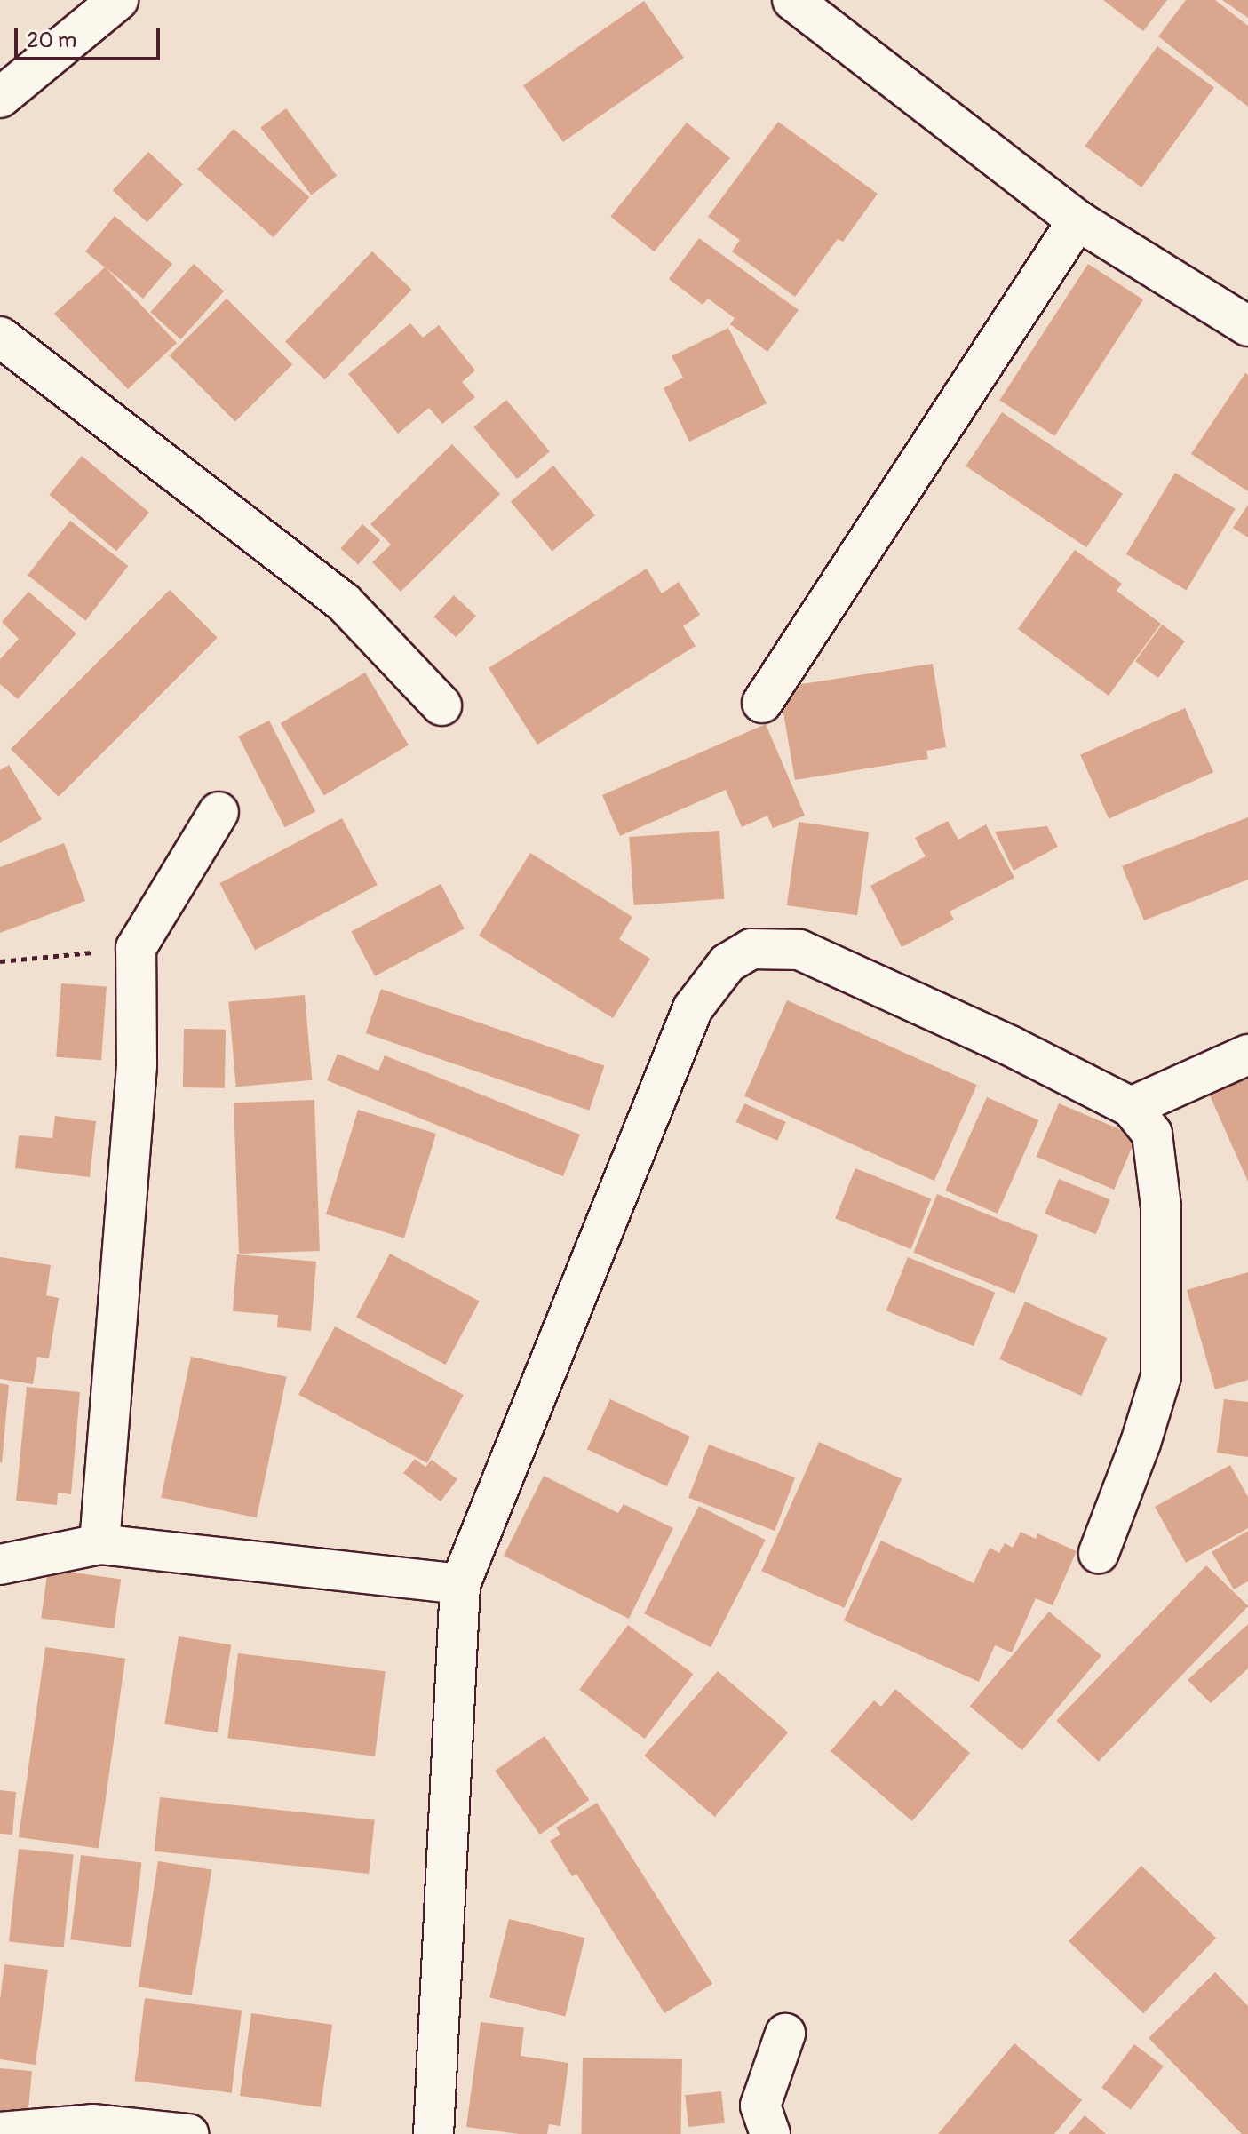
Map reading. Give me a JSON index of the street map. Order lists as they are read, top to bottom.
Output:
{
  "scale_bar": "20 m"
}
